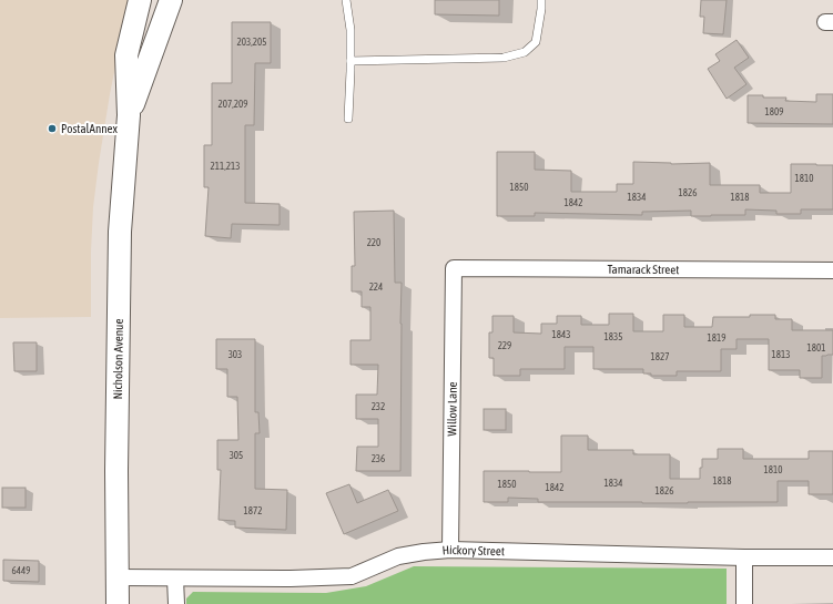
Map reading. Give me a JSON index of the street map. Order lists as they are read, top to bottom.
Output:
{
  "streets": {
    "main road": ["Nicholson Avenue"],
    "street": ["Tamarack Street", "Willow Lane", "Hickory Street"]
  },
  "crossings": [
    ["Tamarack Street", "Willow Lane"],
    ["Nicholson Avenue", "Hickory Street"],
    ["Willow Lane", "Hickory Street"]
  ],
  "places": ["PostalAnnex"],
  "house_numbers": [
    "203,205",
    "207,209",
    "1809",
    "211,213",
    "1810",
    "1850",
    "1826",
    "1834",
    "1818",
    "1842",
    "220",
    "224",
    "1843",
    "1835",
    "1819",
    "229",
    "1801",
    "303",
    "1813",
    "1827",
    "232",
    "305",
    "236",
    "1810",
    "1818",
    "1834",
    "1850",
    "1842",
    "1826",
    "1872",
    "6449"
  ]
}
